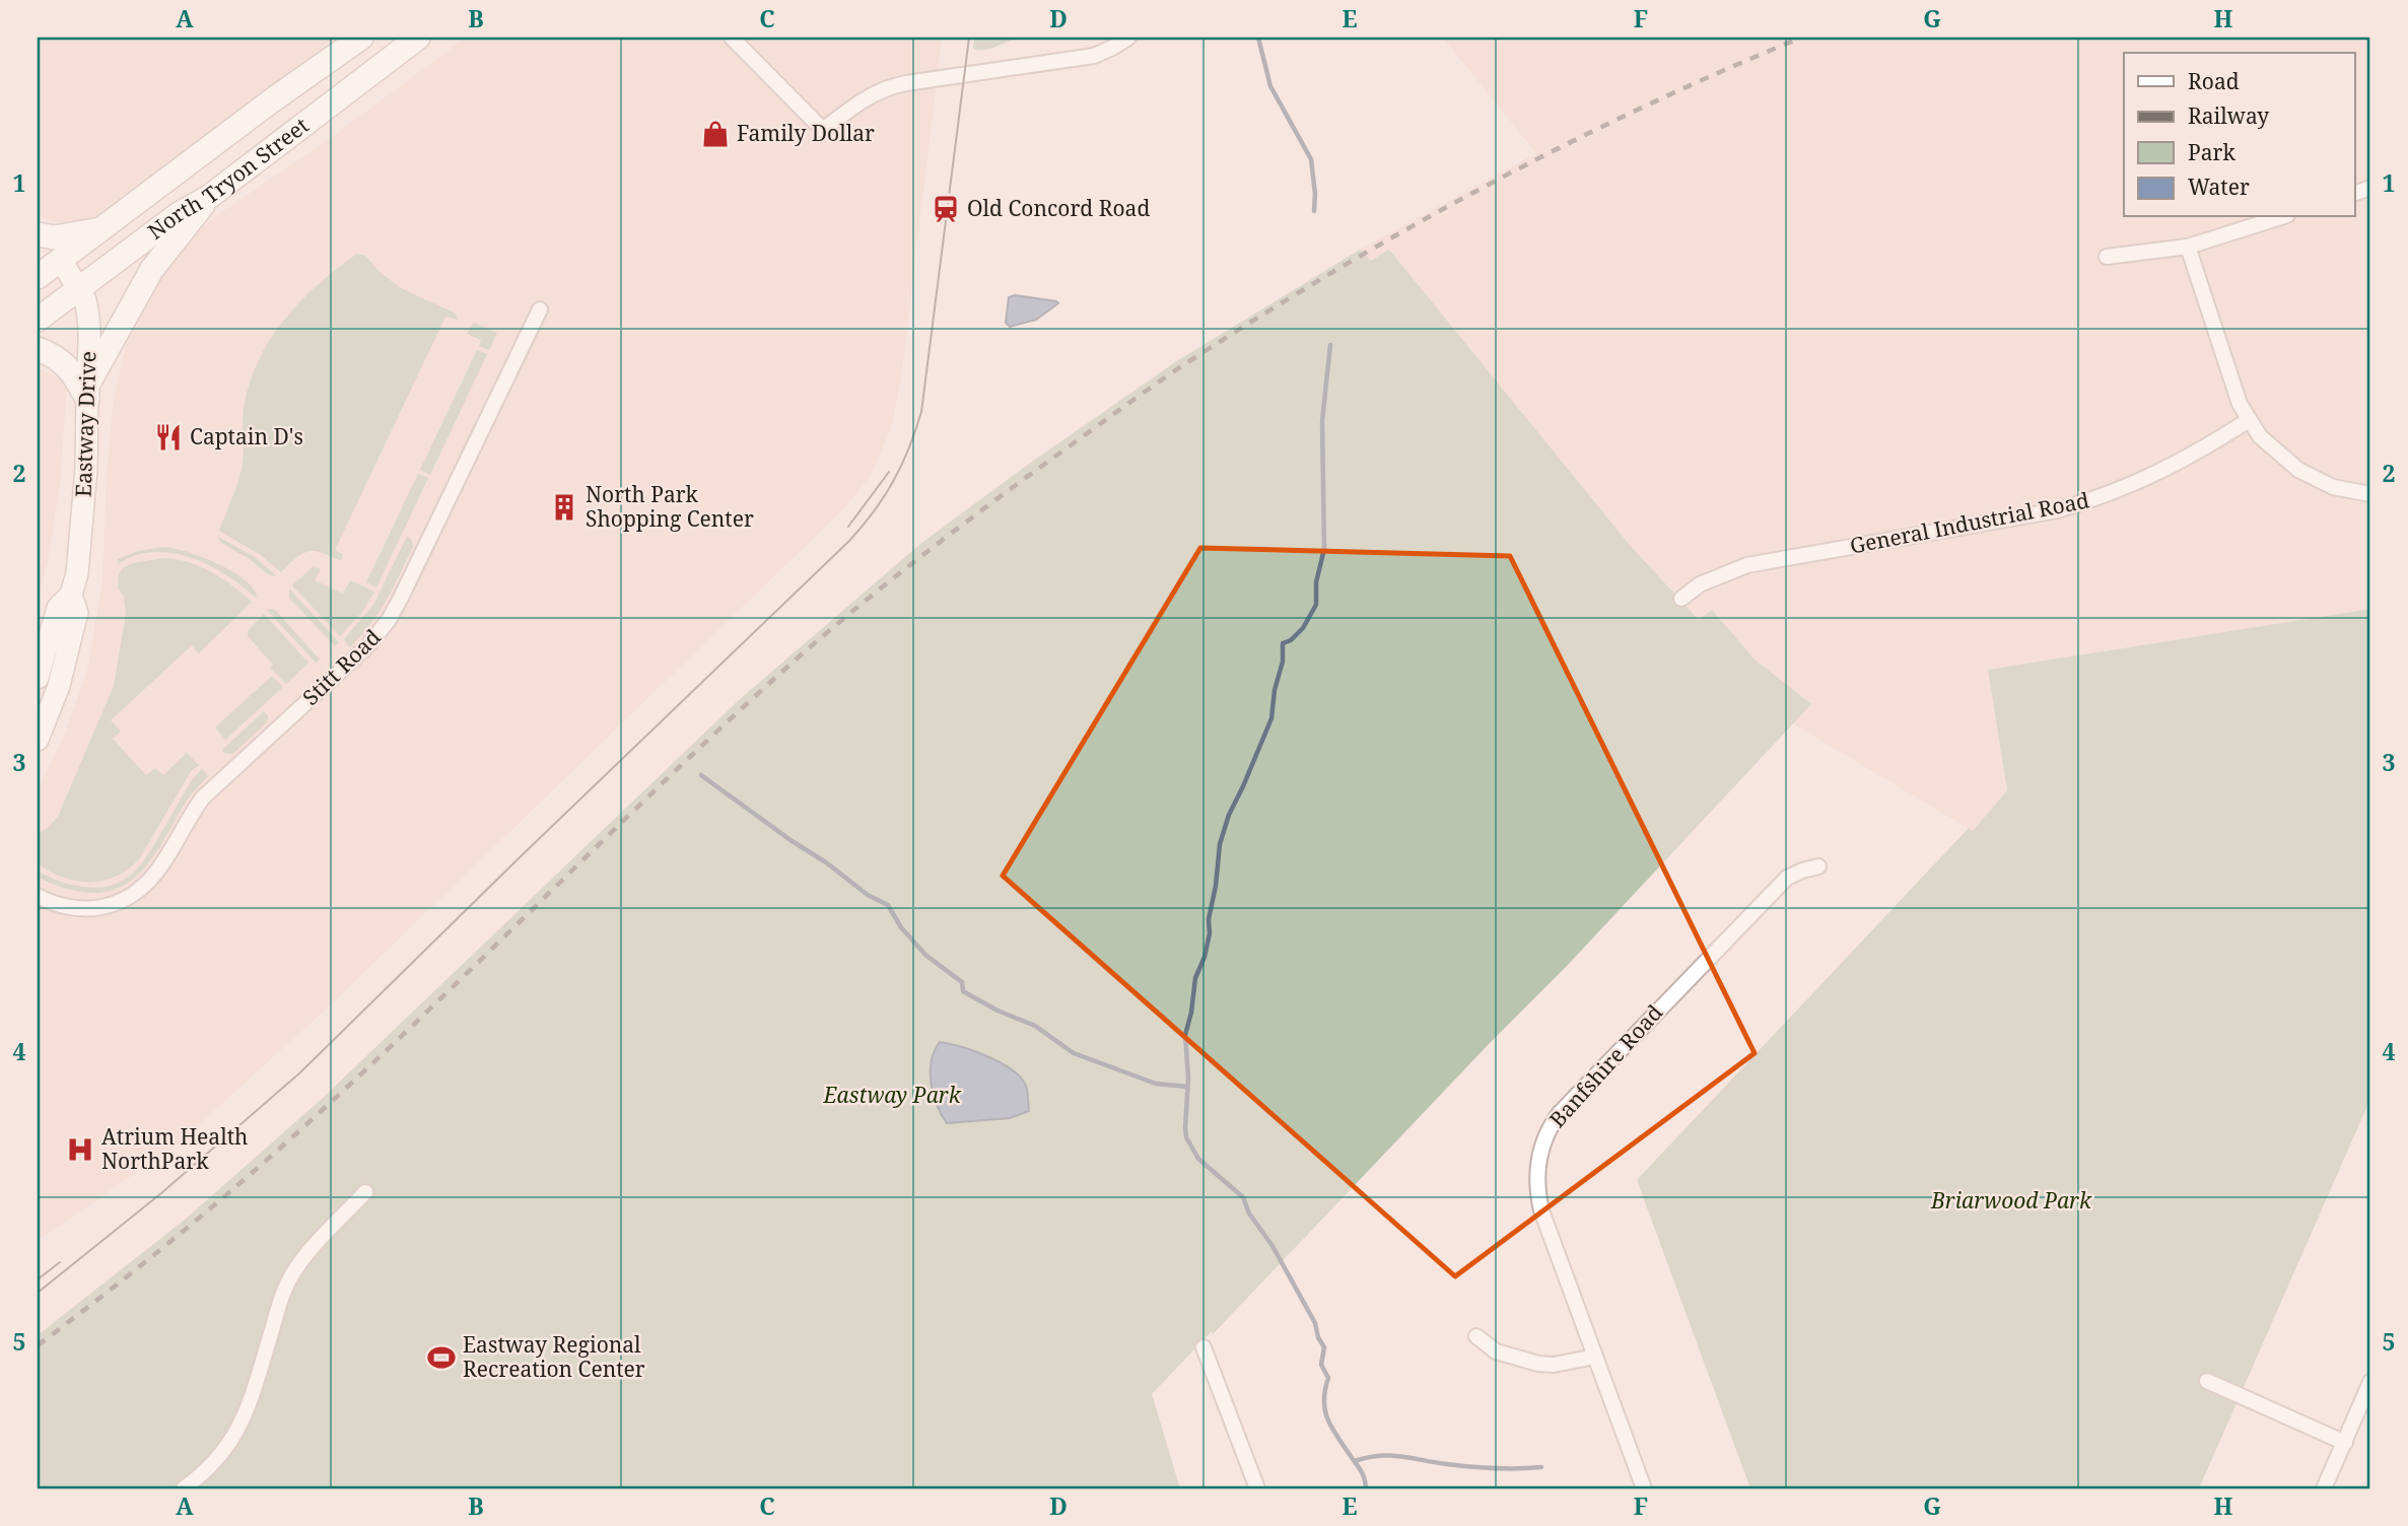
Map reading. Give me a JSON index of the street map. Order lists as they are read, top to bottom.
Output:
{
  "streets": {
    "main road": ["North Tryon Street", "Eastway Drive"],
    "street": ["General Industrial Road", "Stitt Road", "Banfshire Road"]
  },
  "crossings": [
    ["North Tryon Street", "Eastway Drive"]
  ],
  "parks": ["Eastway Park", "Briarwood Park"],
  "places": {
    "shop": ["Family Dollar"],
    "station": ["Old Concord Road"],
    "restaurant": ["Captain D's"],
    "building": ["North Park Shopping Center"],
    "hospital": ["Atrium Health NorthPark"],
    "sports": ["Eastway Regional Recreation Center"]
  },
  "legend": [
    "Road",
    "Railway",
    "Park",
    "Water"
  ],
  "grid": {
    "columns": [
      "A",
      "B",
      "C",
      "D",
      "E",
      "F",
      "G",
      "H"
    ],
    "rows": [
      "1",
      "2",
      "3",
      "4",
      "5"
    ]
  }
}
